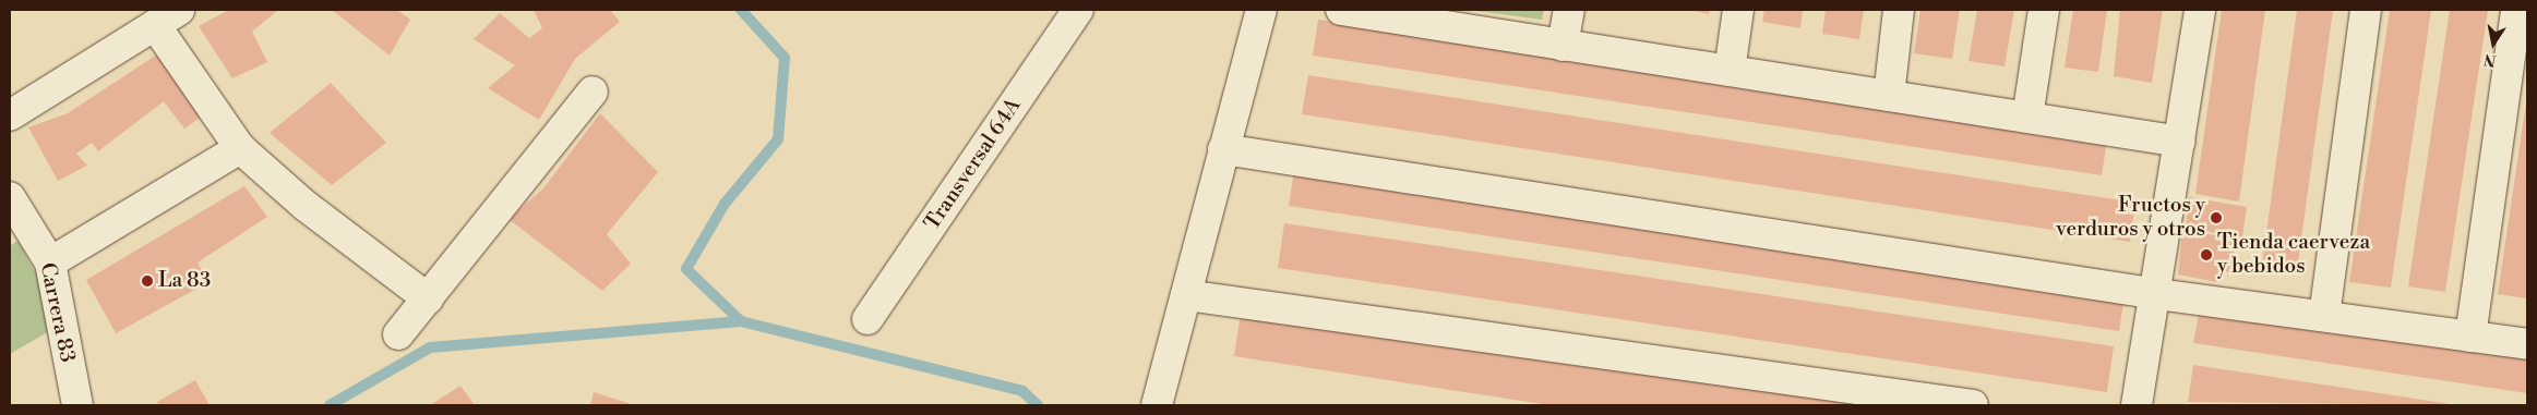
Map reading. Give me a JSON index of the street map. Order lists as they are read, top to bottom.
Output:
{
  "streets": {
    "street": ["Transversal 64A", "Carrera 83"]
  },
  "places": ["Fructos y verduros y otros", "Tienda caerveza y bebidos", "La 83"],
  "north": "bottom"
}
